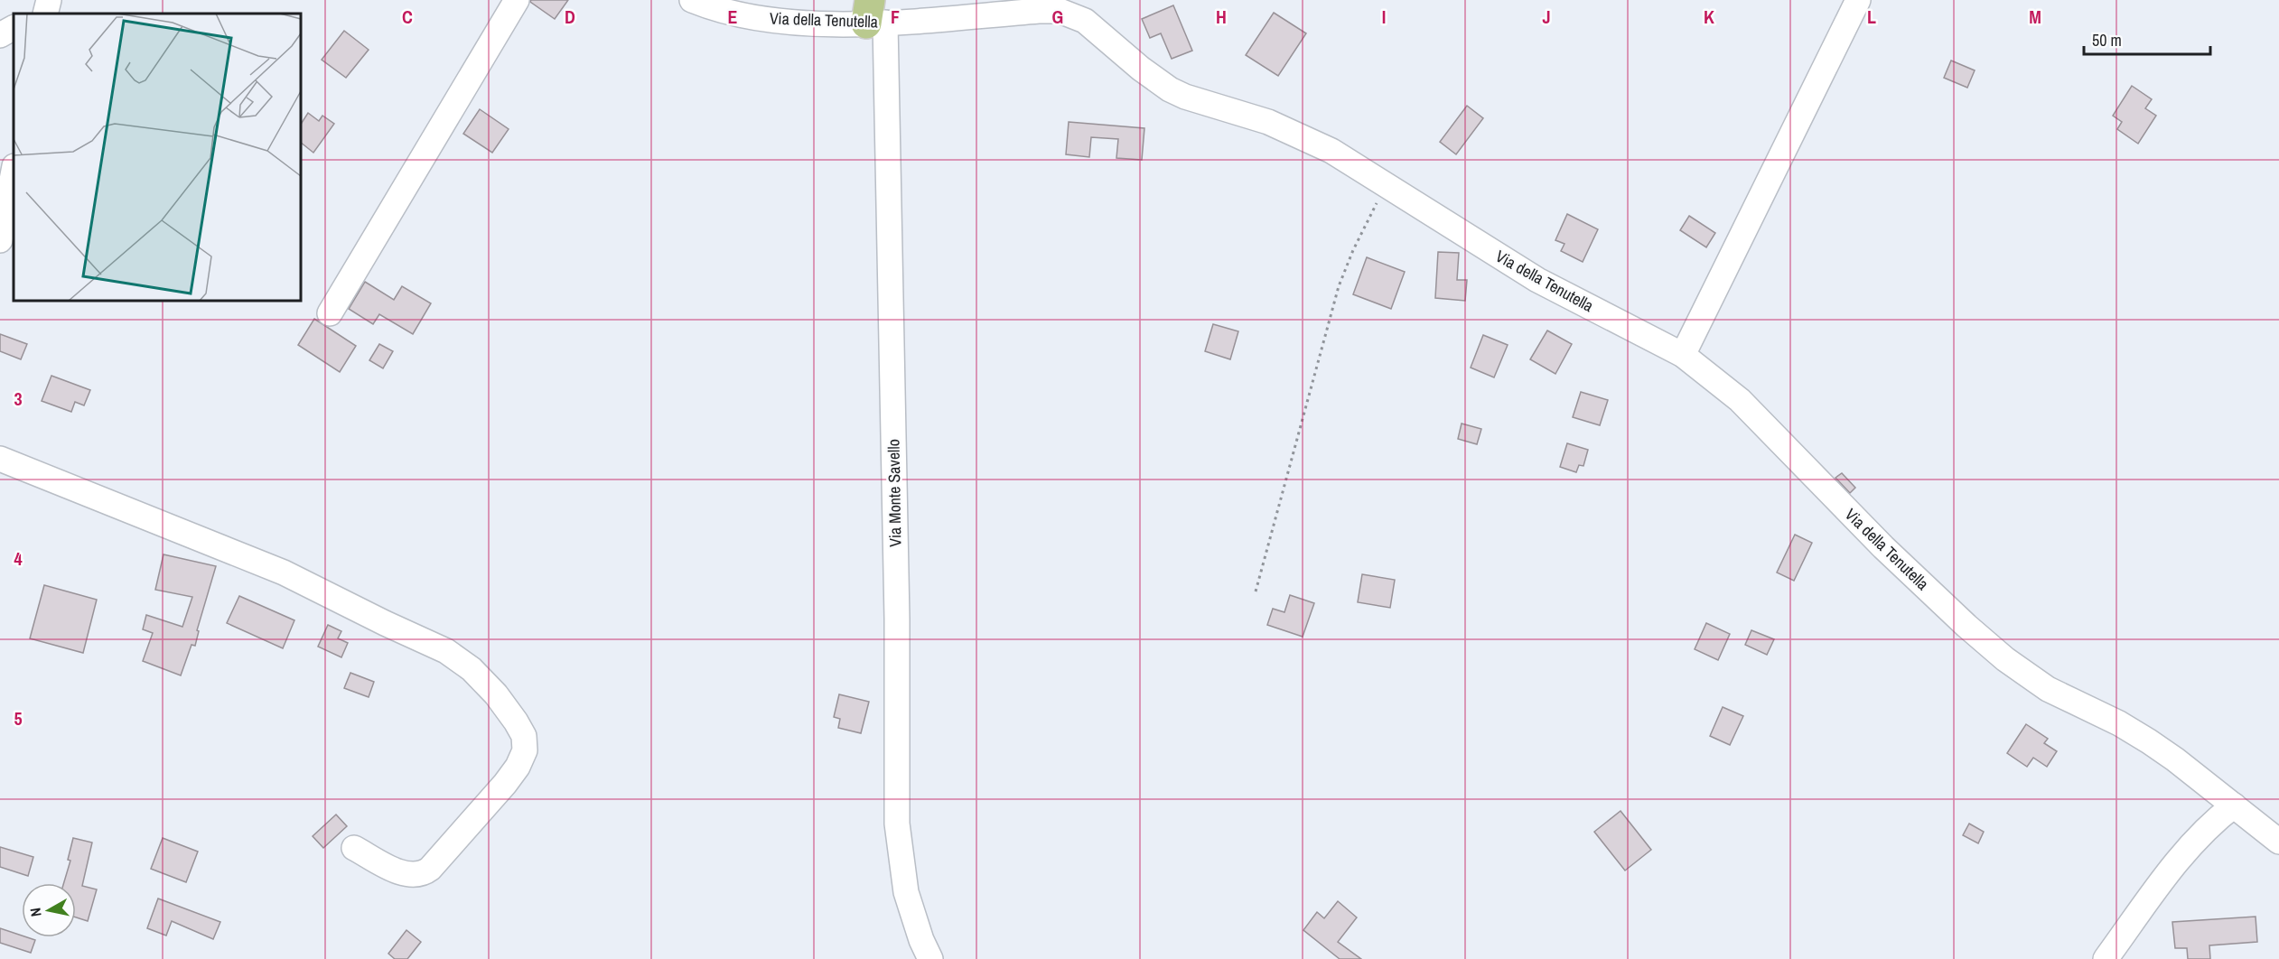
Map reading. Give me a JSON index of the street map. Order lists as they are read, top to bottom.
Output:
{
  "streets": {
    "street": ["Via della Tenutella", "Via Monte Savello"]
  },
  "crossings": [
    ["Via della Tenutella", "Via Monte Savello"]
  ],
  "scale_bar": "50 m",
  "north": "left",
  "grid": {
    "columns": [
      "C",
      "D",
      "E",
      "F",
      "G",
      "H",
      "I",
      "J",
      "K",
      "L",
      "M"
    ],
    "rows": ["3", "4", "5"]
  }
}
